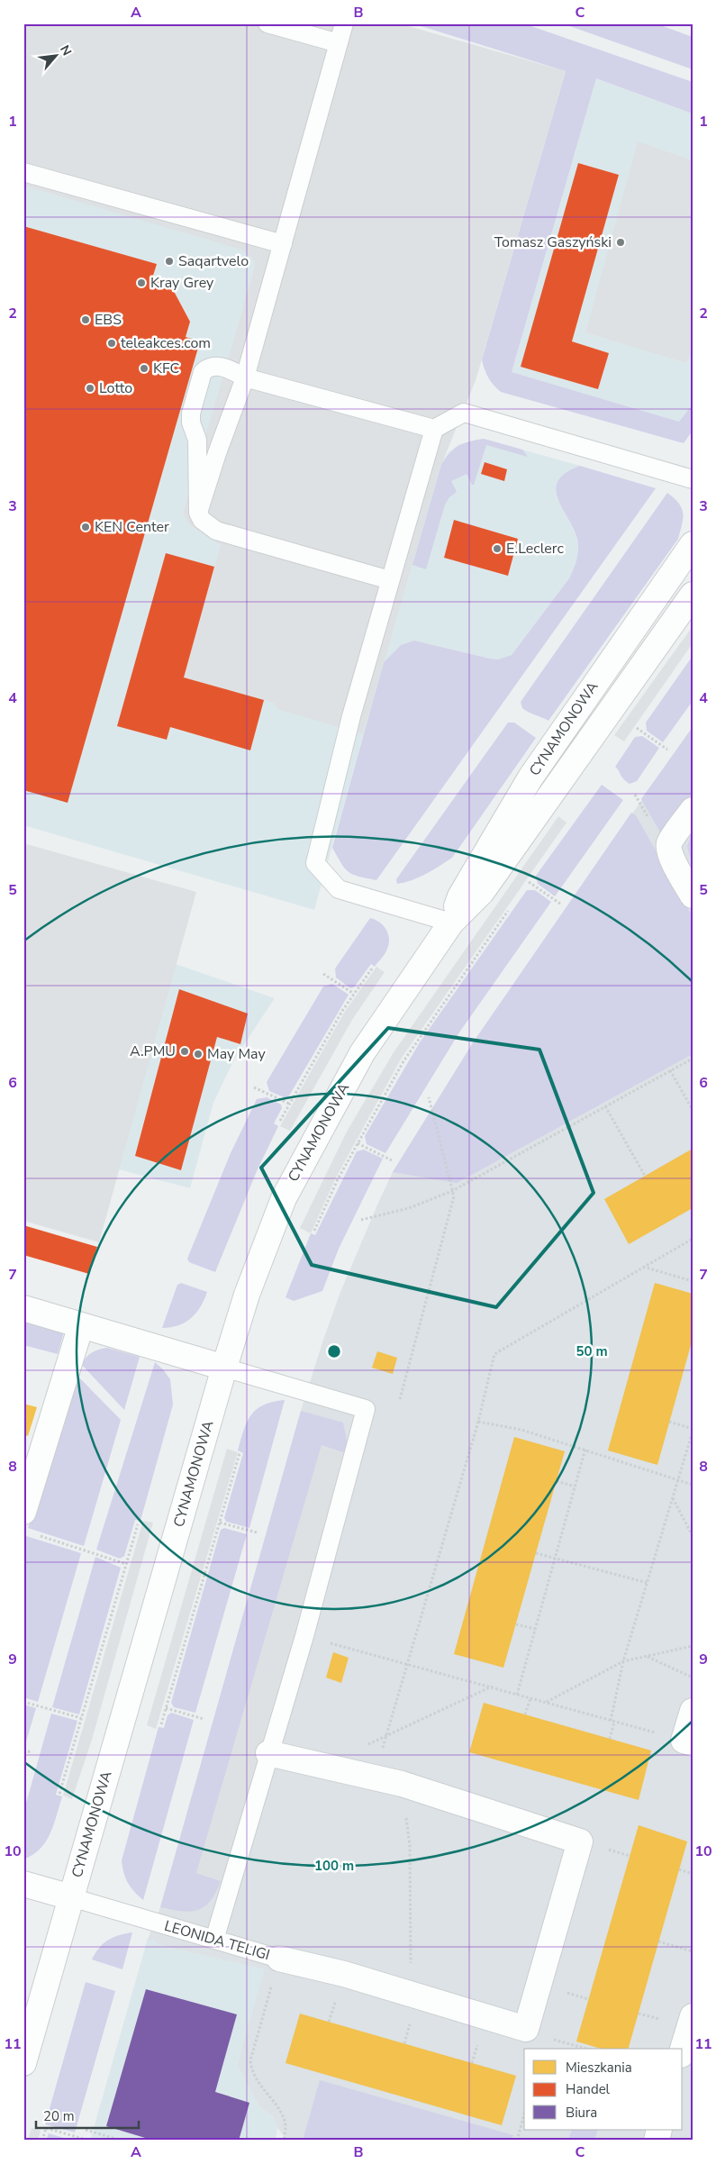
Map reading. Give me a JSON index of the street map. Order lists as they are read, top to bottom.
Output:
{
  "streets": {
    "street": ["CYNAMONOWA"],
    "lane": ["LEONIDA TELIGI"]
  },
  "crossings": [
    ["CYNAMONOWA", "LEONIDA TELIGI"]
  ],
  "places": [
    "Tomasz Gaszyński",
    "Saqartvelo",
    "Kray Grey",
    "EBS",
    "teleakces.com",
    "KFC",
    "Lotto",
    "KEN Center",
    "E.Leclerc",
    "A.PMU",
    "May May"
  ],
  "legend": ["Mieszkania", "Handel", "Biura"],
  "scale_bar": "20 m",
  "north": "top right",
  "grid": {
    "columns": ["A", "B", "C"],
    "rows": [
      "1",
      "2",
      "3",
      "4",
      "5",
      "6",
      "7",
      "8",
      "9",
      "10",
      "11"
    ]
  },
  "rings": ["50 m", "100 m"]
}
